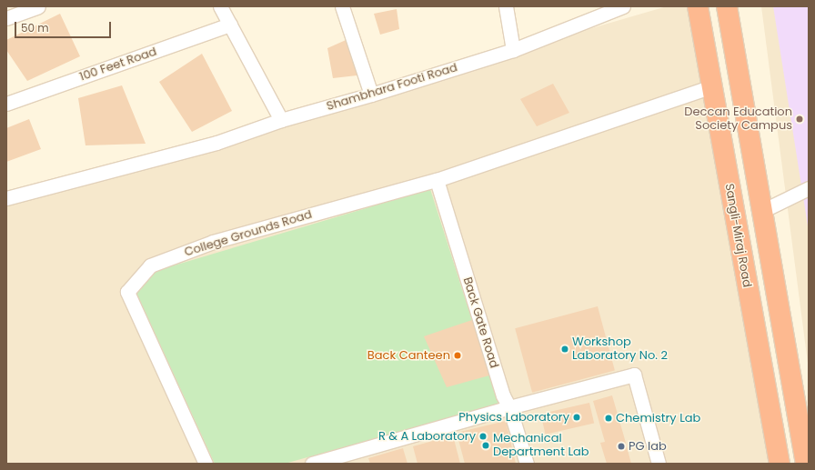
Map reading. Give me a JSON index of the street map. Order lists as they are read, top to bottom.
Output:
{
  "streets": {
    "highway": ["Sangli-Miraj Road"],
    "street": [
      "100 Feet Road",
      "Shambhara Footi Road",
      "College Grounds Road",
      "Back Gate Road"
    ]
  },
  "crossings": [
    ["College Grounds Road", "Back Gate Road"]
  ],
  "places": [
    "Deccan Education Society Campus",
    "Workshop Laboratory No. 2",
    "Back Canteen",
    "Physics Laboratory",
    "Chemistry Lab",
    "R & A Laboratory",
    "Mechanical Department Lab",
    "PG lab"
  ],
  "scale_bar": "50 m"
}
